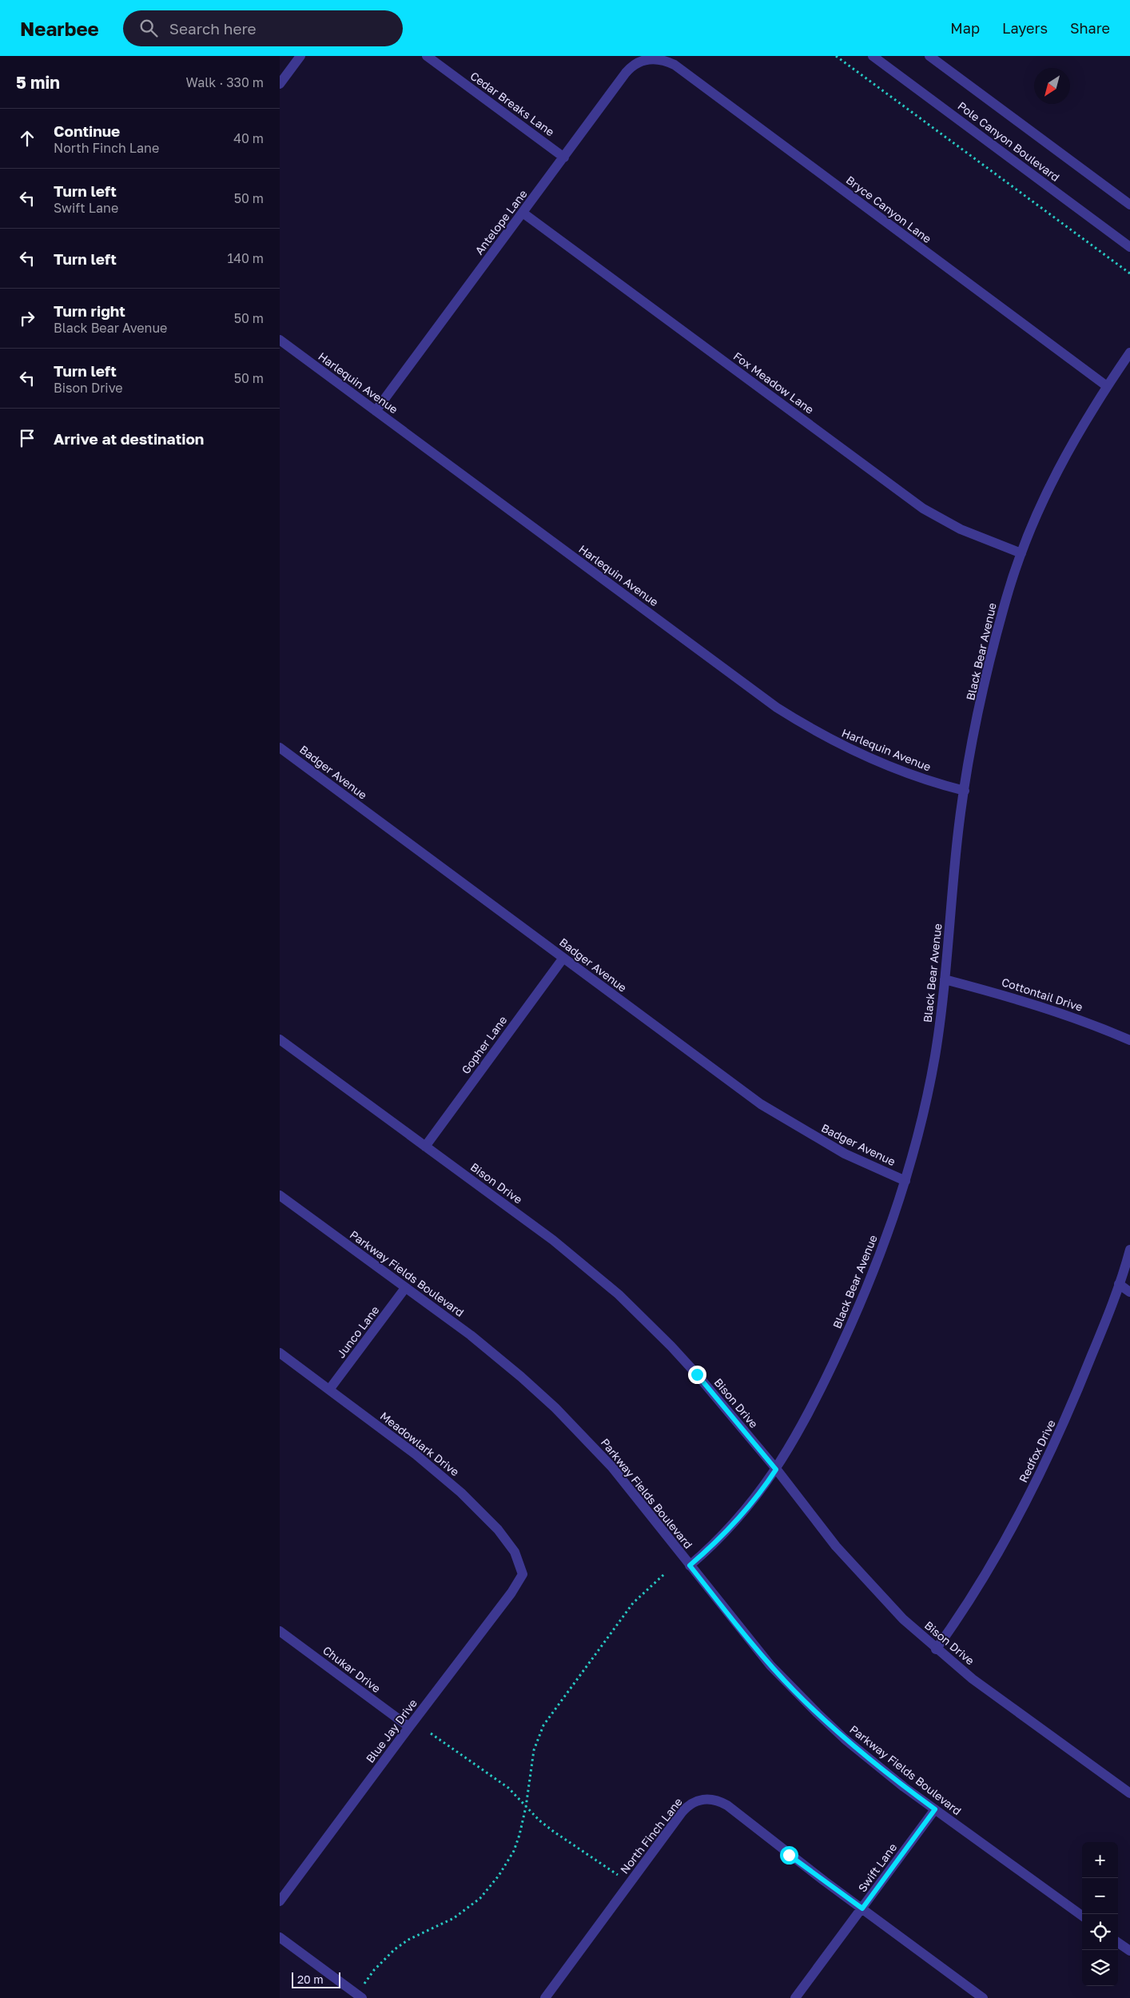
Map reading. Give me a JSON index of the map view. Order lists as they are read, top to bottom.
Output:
{
  "streets": {
    "street": [
      "Cedar Breaks Lane",
      "Pole Canyon Boulevard",
      "Bryce Canyon Lane",
      "Antelope Lane",
      "Harlequin Avenue",
      "Fox Meadow Lane",
      "Black Bear Avenue",
      "Badger Avenue",
      "Cottontail Drive",
      "Gopher Lane",
      "Bison Drive",
      "Parkway Fields Boulevard",
      "Junco Lane",
      "Meadowlark Drive",
      "Redfox Drive",
      "Chukar Drive",
      "Blue Jay Drive",
      "North Finch Lane",
      "Swift Lane"
    ]
  },
  "crossings": [
    ["Cedar Breaks Lane", "Antelope Lane"],
    ["Bryce Canyon Lane", "Antelope Lane"],
    ["Bryce Canyon Lane", "Black Bear Avenue"],
    ["Antelope Lane", "Harlequin Avenue"],
    ["Antelope Lane", "Fox Meadow Lane"],
    ["Harlequin Avenue", "Black Bear Avenue"],
    ["Fox Meadow Lane", "Black Bear Avenue"],
    ["Black Bear Avenue", "Badger Avenue"],
    ["Black Bear Avenue", "Cottontail Drive"],
    ["Black Bear Avenue", "Bison Drive"],
    ["Black Bear Avenue", "Parkway Fields Boulevard"],
    ["Badger Avenue", "Gopher Lane"],
    ["Gopher Lane", "Bison Drive"],
    ["Bison Drive", "Redfox Drive"],
    ["Parkway Fields Boulevard", "Junco Lane"],
    ["Parkway Fields Boulevard", "Swift Lane"],
    ["Junco Lane", "Meadowlark Drive"],
    ["Meadowlark Drive", "Blue Jay Drive"],
    ["Chukar Drive", "Blue Jay Drive"],
    ["North Finch Lane", "Swift Lane"]
  ],
  "scale_bar": "20 m",
  "north": "bottom left",
  "page": {
    "header": "Nearbee",
    "search": "Search here",
    "nav": ["Map", "Layers", "Share"],
    "heading": ["5 min", "Walk · 330 m"],
    "list": [
      ["Continue", "North Finch Lane", "40 m"],
      ["Turn left", "Swift Lane", "50 m"],
      ["Turn left", "140 m"],
      ["Turn right", "Black Bear Avenue", "50 m"],
      ["Turn left", "Bison Drive", "50 m"],
      "Arrive at destination"
    ],
    "map_buttons": ["+", "−"],
    "scale": "20 m"
  }
}
